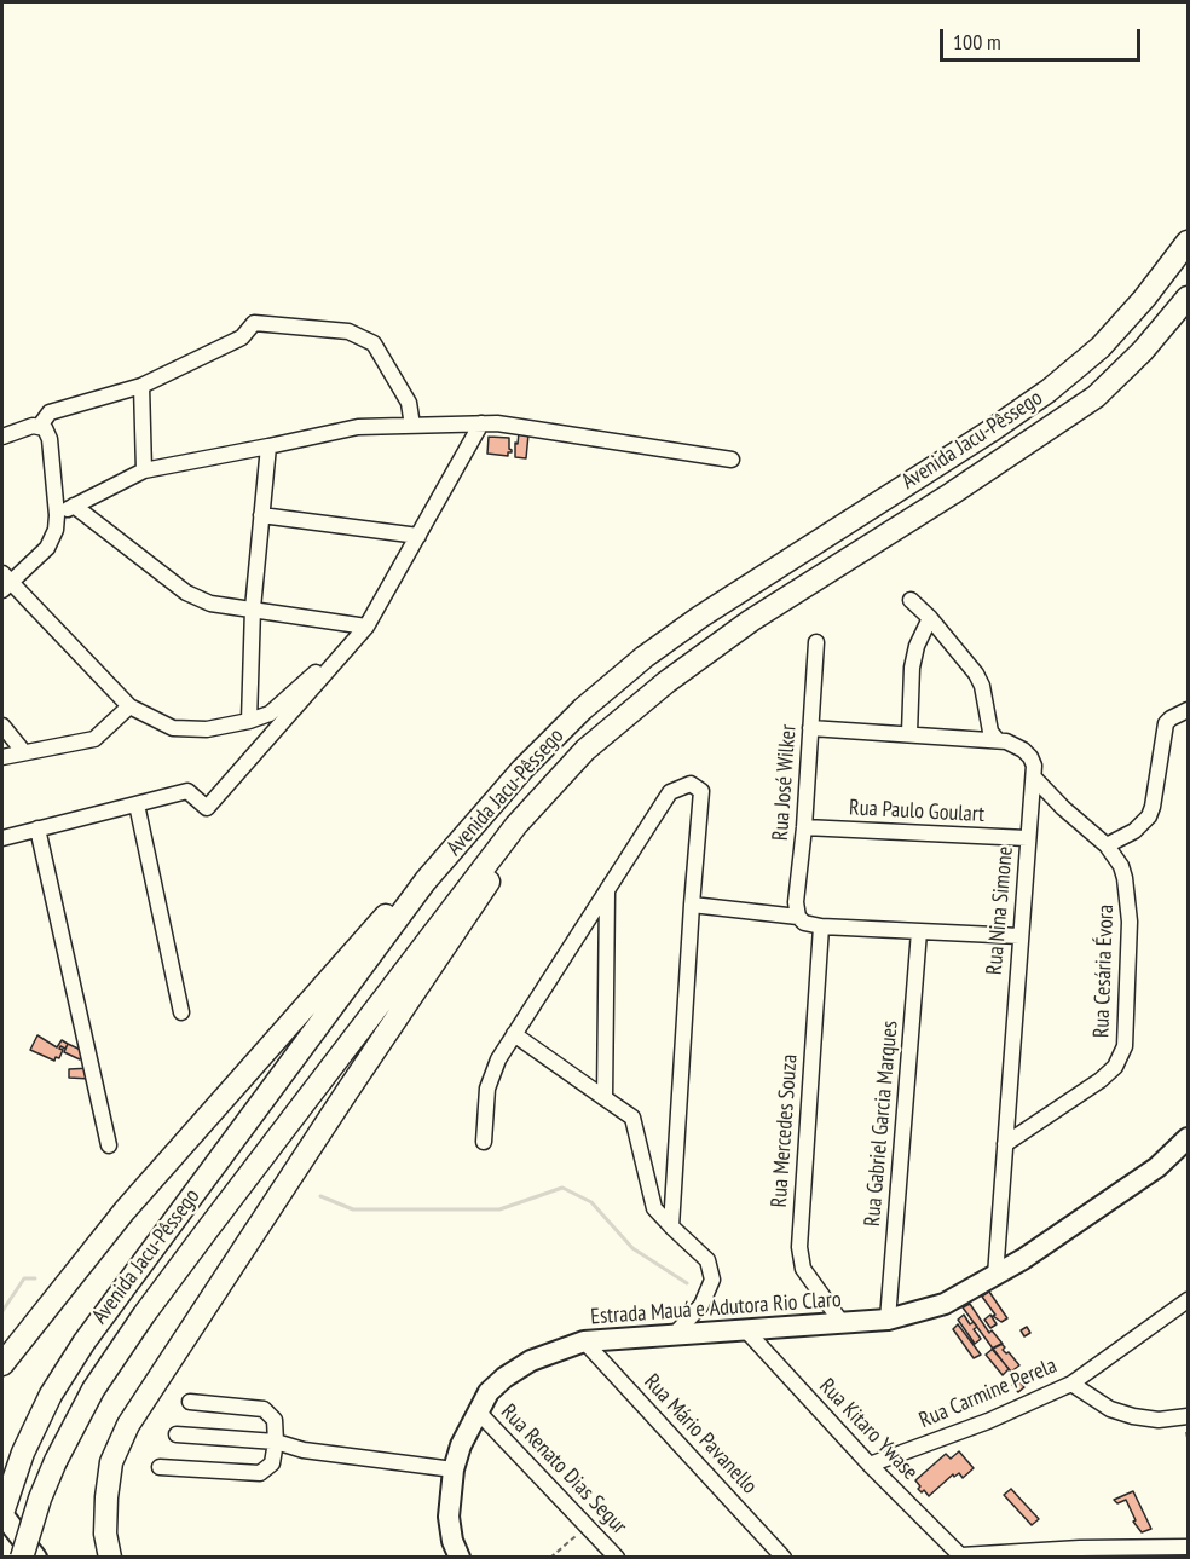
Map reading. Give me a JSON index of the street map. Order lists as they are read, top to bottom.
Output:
{
  "streets": {
    "highway": ["Avenida Jacu-Pêssego"],
    "main road": ["Estrada Mauá e Adutora Rio Claro"],
    "street": [
      "Rua José Wilker",
      "Rua Paulo Goulart",
      "Rua Nina Simone",
      "Rua Cesária Évora",
      "Rua Gabriel Garcia Marques",
      "Rua Mercedes Souza",
      "Rua Carmine Perela",
      "Rua Kitaro Ywase",
      "Rua Mário Pavanello",
      "Rua Renato Dias Segur"
    ]
  },
  "crossings": [
    ["Rua José Wilker", "Rua Paulo Goulart"],
    ["Rua Paulo Goulart", "Rua Nina Simone"],
    ["Rua Nina Simone", "Rua Cesária Évora"],
    ["Rua Nina Simone", "Estrada Mauá e Adutora Rio Claro"],
    ["Rua Gabriel Garcia Marques", "Estrada Mauá e Adutora Rio Claro"],
    ["Rua Mercedes Souza", "Estrada Mauá e Adutora Rio Claro"],
    ["Estrada Mauá e Adutora Rio Claro", "Rua Kitaro Ywase"],
    ["Estrada Mauá e Adutora Rio Claro", "Rua Mário Pavanello"],
    ["Estrada Mauá e Adutora Rio Claro", "Rua Renato Dias Segur"],
    ["Rua Carmine Perela", "Rua Kitaro Ywase"]
  ],
  "scale_bar": "100 m"
}
